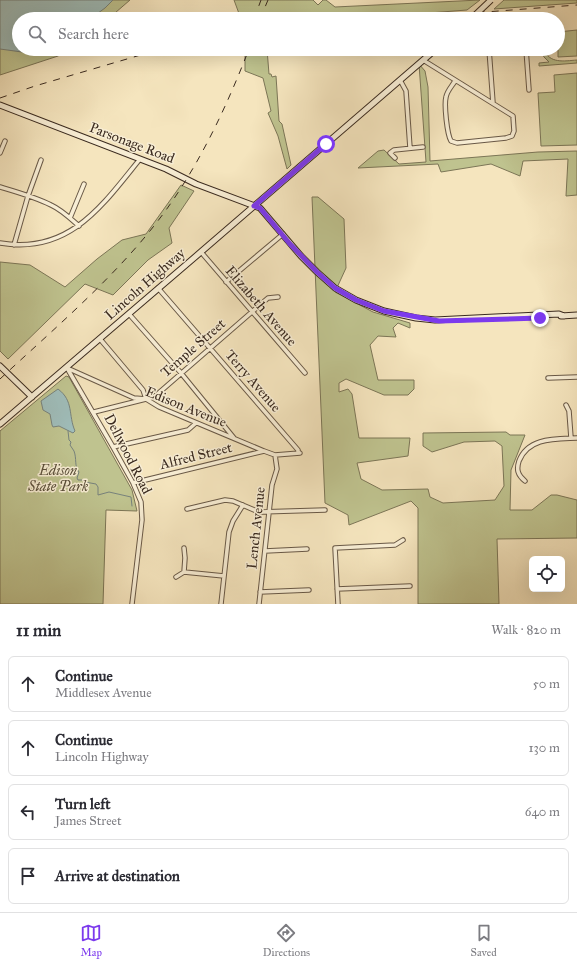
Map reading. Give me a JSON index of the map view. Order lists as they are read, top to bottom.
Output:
{
  "streets": {
    "street": [
      "Parsonage Road",
      "Lincoln Highway",
      "Elizabeth Avenue",
      "Temple Street",
      "Terry Avenue",
      "Edison Avenue",
      "Dellwood Road",
      "Alfred Street",
      "Lench Avenue"
    ]
  },
  "crossings": [
    ["Parsonage Road", "Lincoln Highway"],
    ["Lincoln Highway", "Elizabeth Avenue"],
    ["Lincoln Highway", "Terry Avenue"],
    ["Lincoln Highway", "Edison Avenue"],
    ["Lincoln Highway", "Dellwood Road"],
    ["Elizabeth Avenue", "Temple Street"],
    ["Temple Street", "Terry Avenue"],
    ["Temple Street", "Edison Avenue"],
    ["Temple Street", "Dellwood Road"],
    ["Terry Avenue", "Edison Avenue"],
    ["Edison Avenue", "Dellwood Road"],
    ["Edison Avenue", "Alfred Street"],
    ["Edison Avenue", "Lench Avenue"],
    ["Dellwood Road", "Alfred Street"]
  ],
  "parks": ["Edison State Park"],
  "page": {
    "search": "Search here",
    "heading": ["11 min", "Walk · 820 m"],
    "list": [
      ["Continue", "Middlesex Avenue", "50 m"],
      ["Continue", "Lincoln Highway", "130 m"],
      ["Turn left", "James Street", "640 m"],
      "Arrive at destination"
    ],
    "nav": ["Map", "Directions", "Saved"]
  }
}
